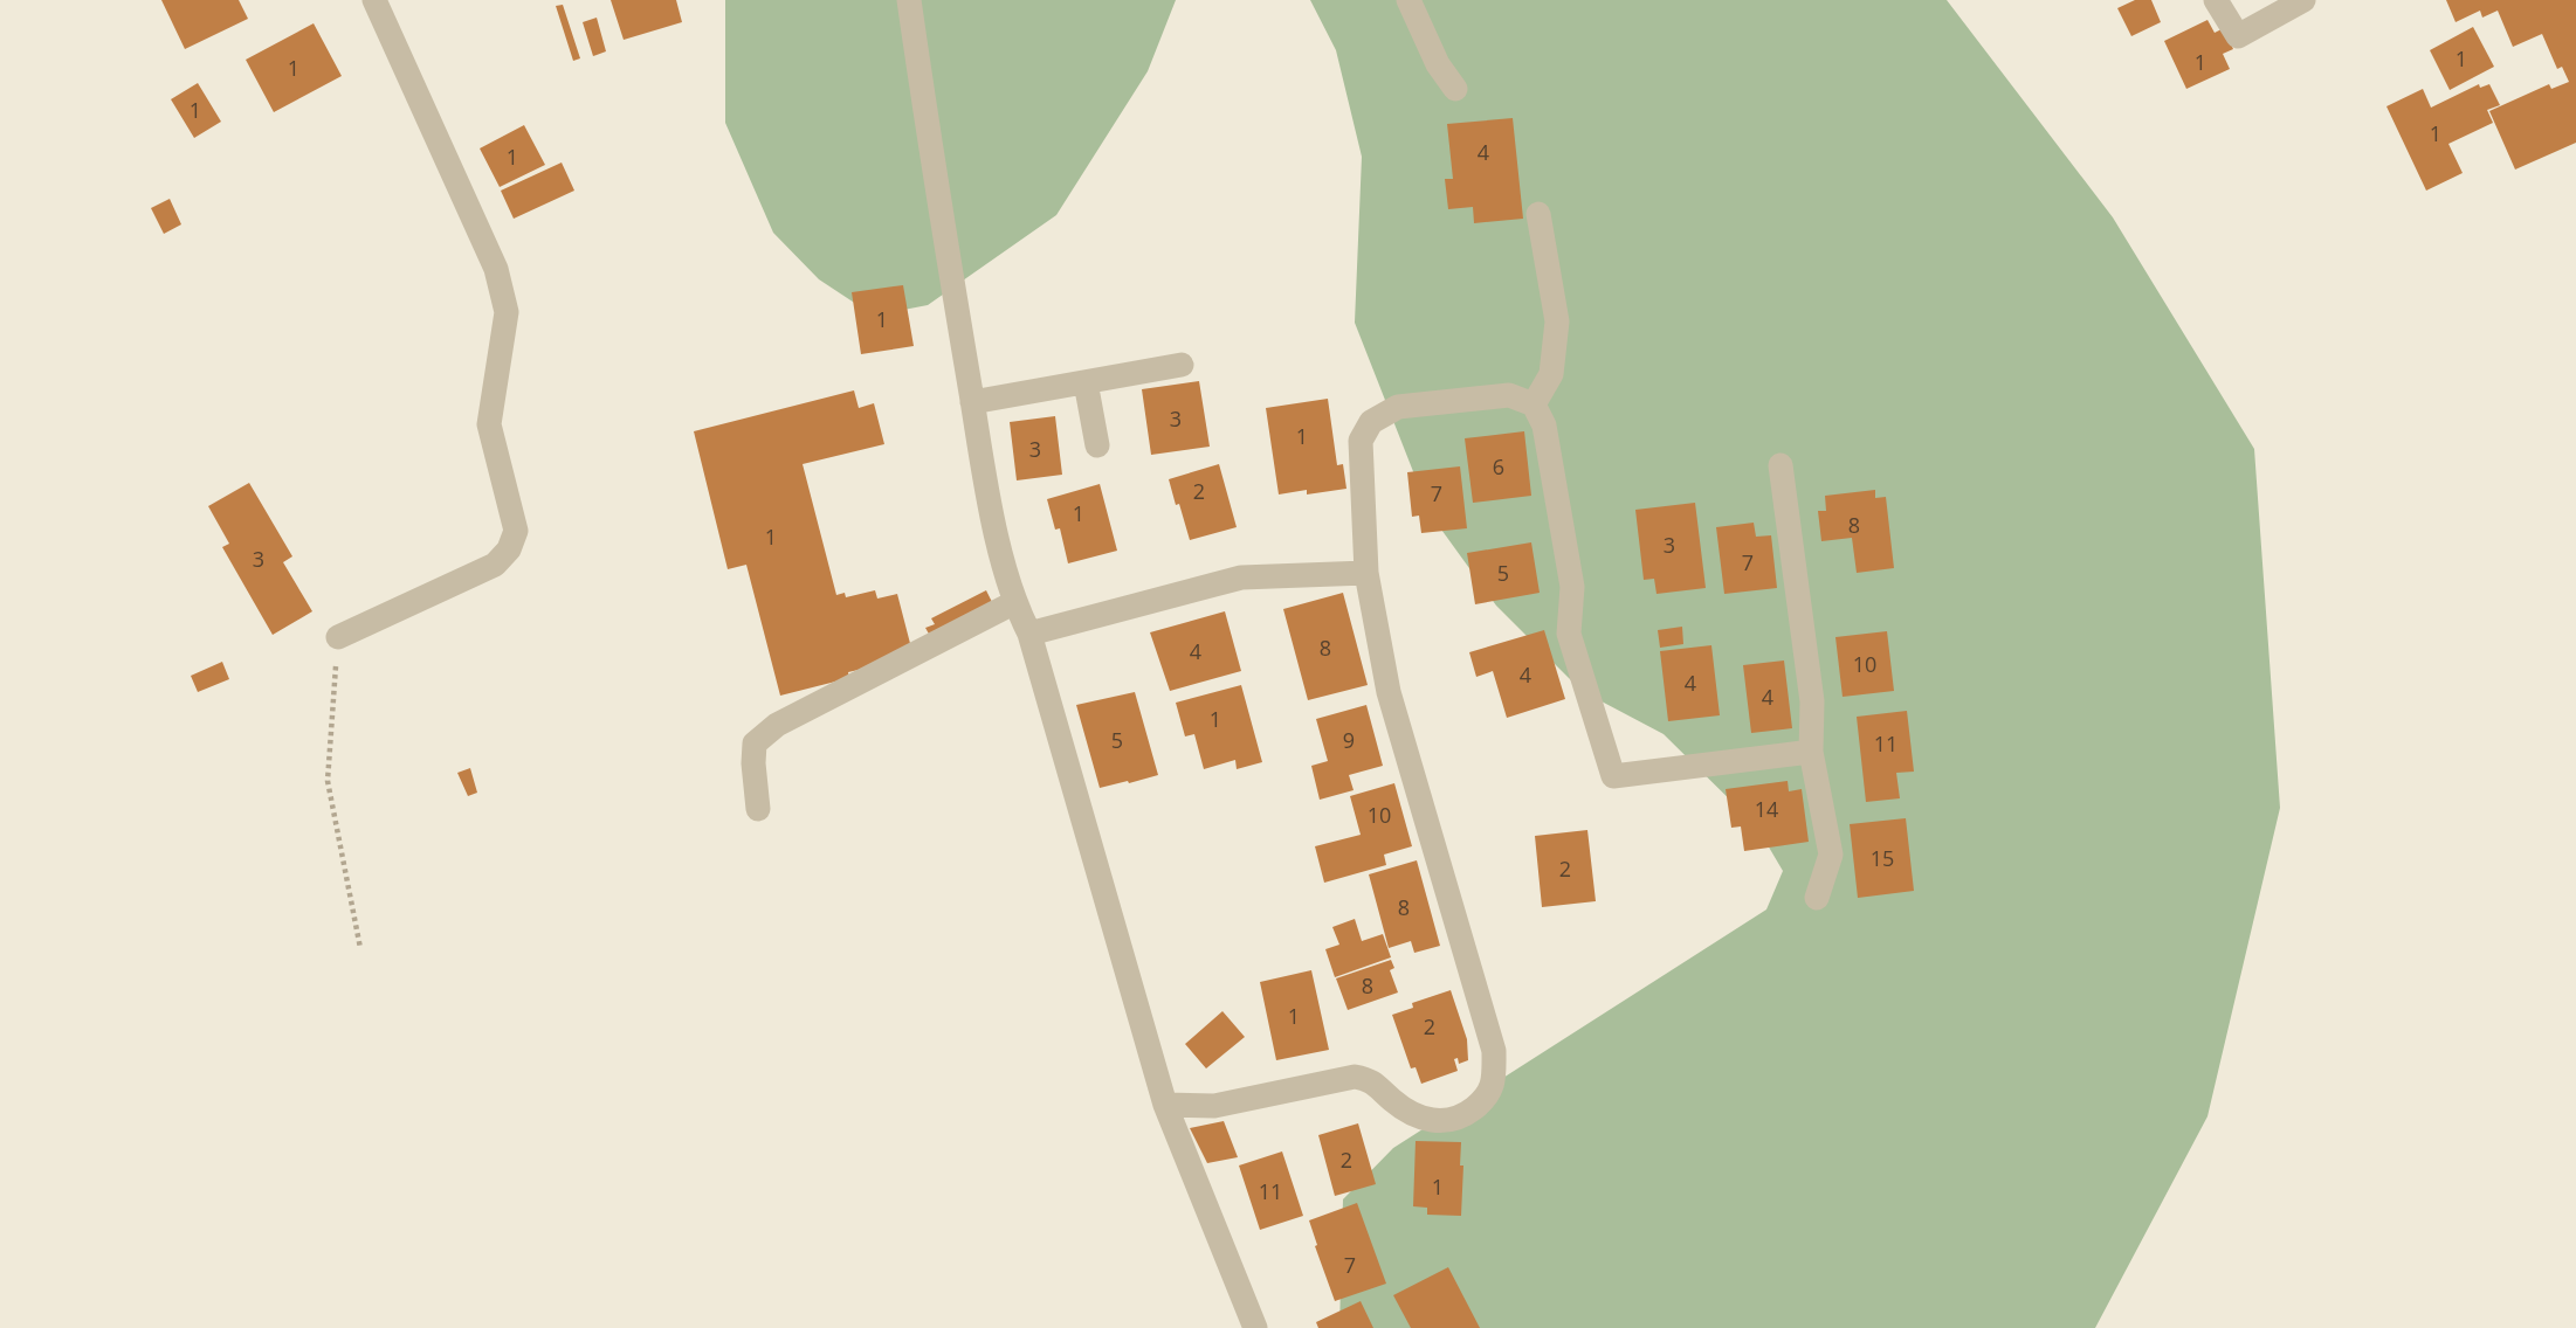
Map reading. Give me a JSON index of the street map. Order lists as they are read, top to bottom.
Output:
{
  "house_numbers": [
    "1",
    "1",
    "1",
    "1",
    "1",
    "4",
    "1",
    "1",
    "3",
    "1",
    "3",
    "6",
    "2",
    "7",
    "1",
    "8",
    "1",
    "3",
    "3",
    "7",
    "5",
    "8",
    "4",
    "10",
    "4",
    "4",
    "4",
    "1",
    "5",
    "9",
    "11",
    "14",
    "10",
    "15",
    "2",
    "8",
    "8",
    "1",
    "2",
    "2",
    "1",
    "11",
    "7"
  ]
}
